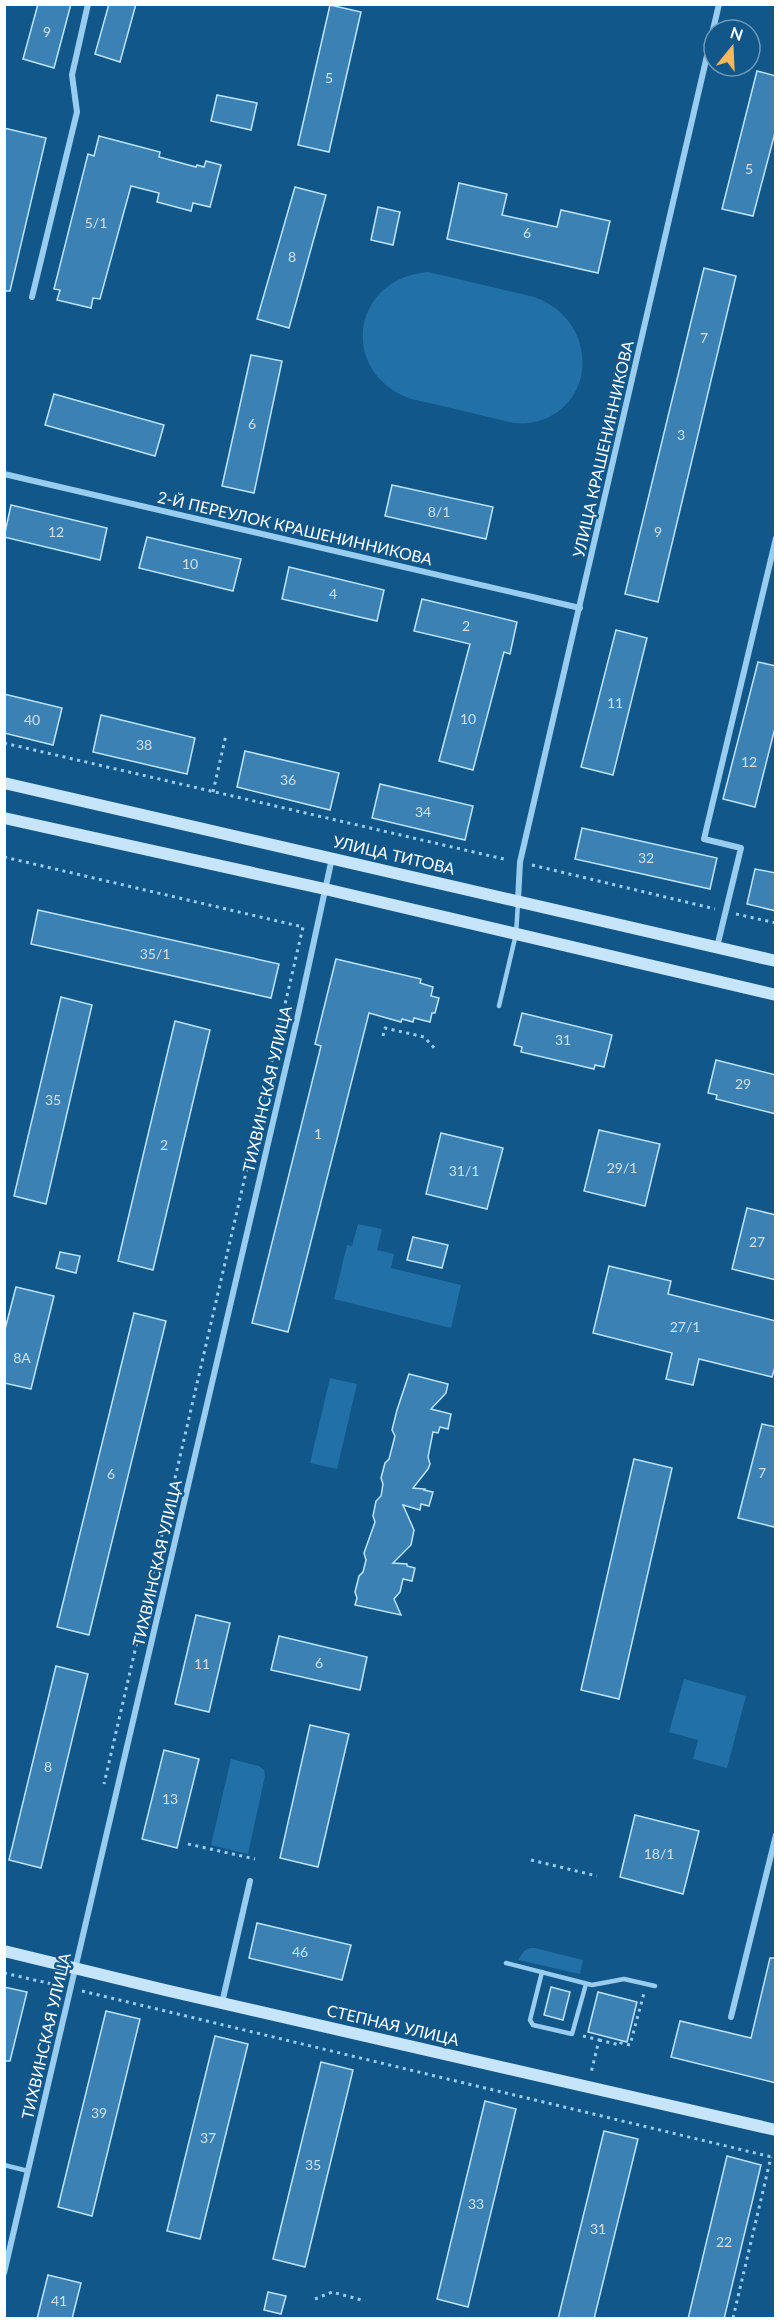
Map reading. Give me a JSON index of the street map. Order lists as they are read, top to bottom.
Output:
{
  "streets": {
    "main road": ["УЛИЦА ТИТОВА", "СТЕПНАЯ УЛИЦА"],
    "street": ["УЛИЦА КРАШЕНИННИКОВА", "2-Й ПЕРЕУЛОК КРАШЕНИННИКОВА", "ТИХВИНСКАЯ УЛИЦА"]
  },
  "crossings": [
    ["УЛИЦА КРАШЕНИННИКОВА", "2-Й ПЕРЕУЛОК КРАШЕНИННИКОВА"],
    ["УЛИЦА КРАШЕНИННИКОВА", "УЛИЦА ТИТОВА"],
    ["УЛИЦА ТИТОВА", "ТИХВИНСКАЯ УЛИЦА"],
    ["ТИХВИНСКАЯ УЛИЦА", "СТЕПНАЯ УЛИЦА"]
  ],
  "house_numbers": [
    "9",
    "5",
    "5",
    "5/1",
    "6",
    "8",
    "7",
    "6",
    "3",
    "8/1",
    "12",
    "9",
    "10",
    "4",
    "2",
    "11",
    "10",
    "40",
    "38",
    "12",
    "36",
    "34",
    "32",
    "35/1",
    "31",
    "29",
    "35",
    "1",
    "2",
    "29/1",
    "31/1",
    "27",
    "27/1",
    "8А",
    "7",
    "6",
    "6",
    "11",
    "8",
    "13",
    "18/1",
    "46",
    "39",
    "37",
    "35",
    "33",
    "31",
    "22",
    "41"
  ],
  "north": "top"
}
